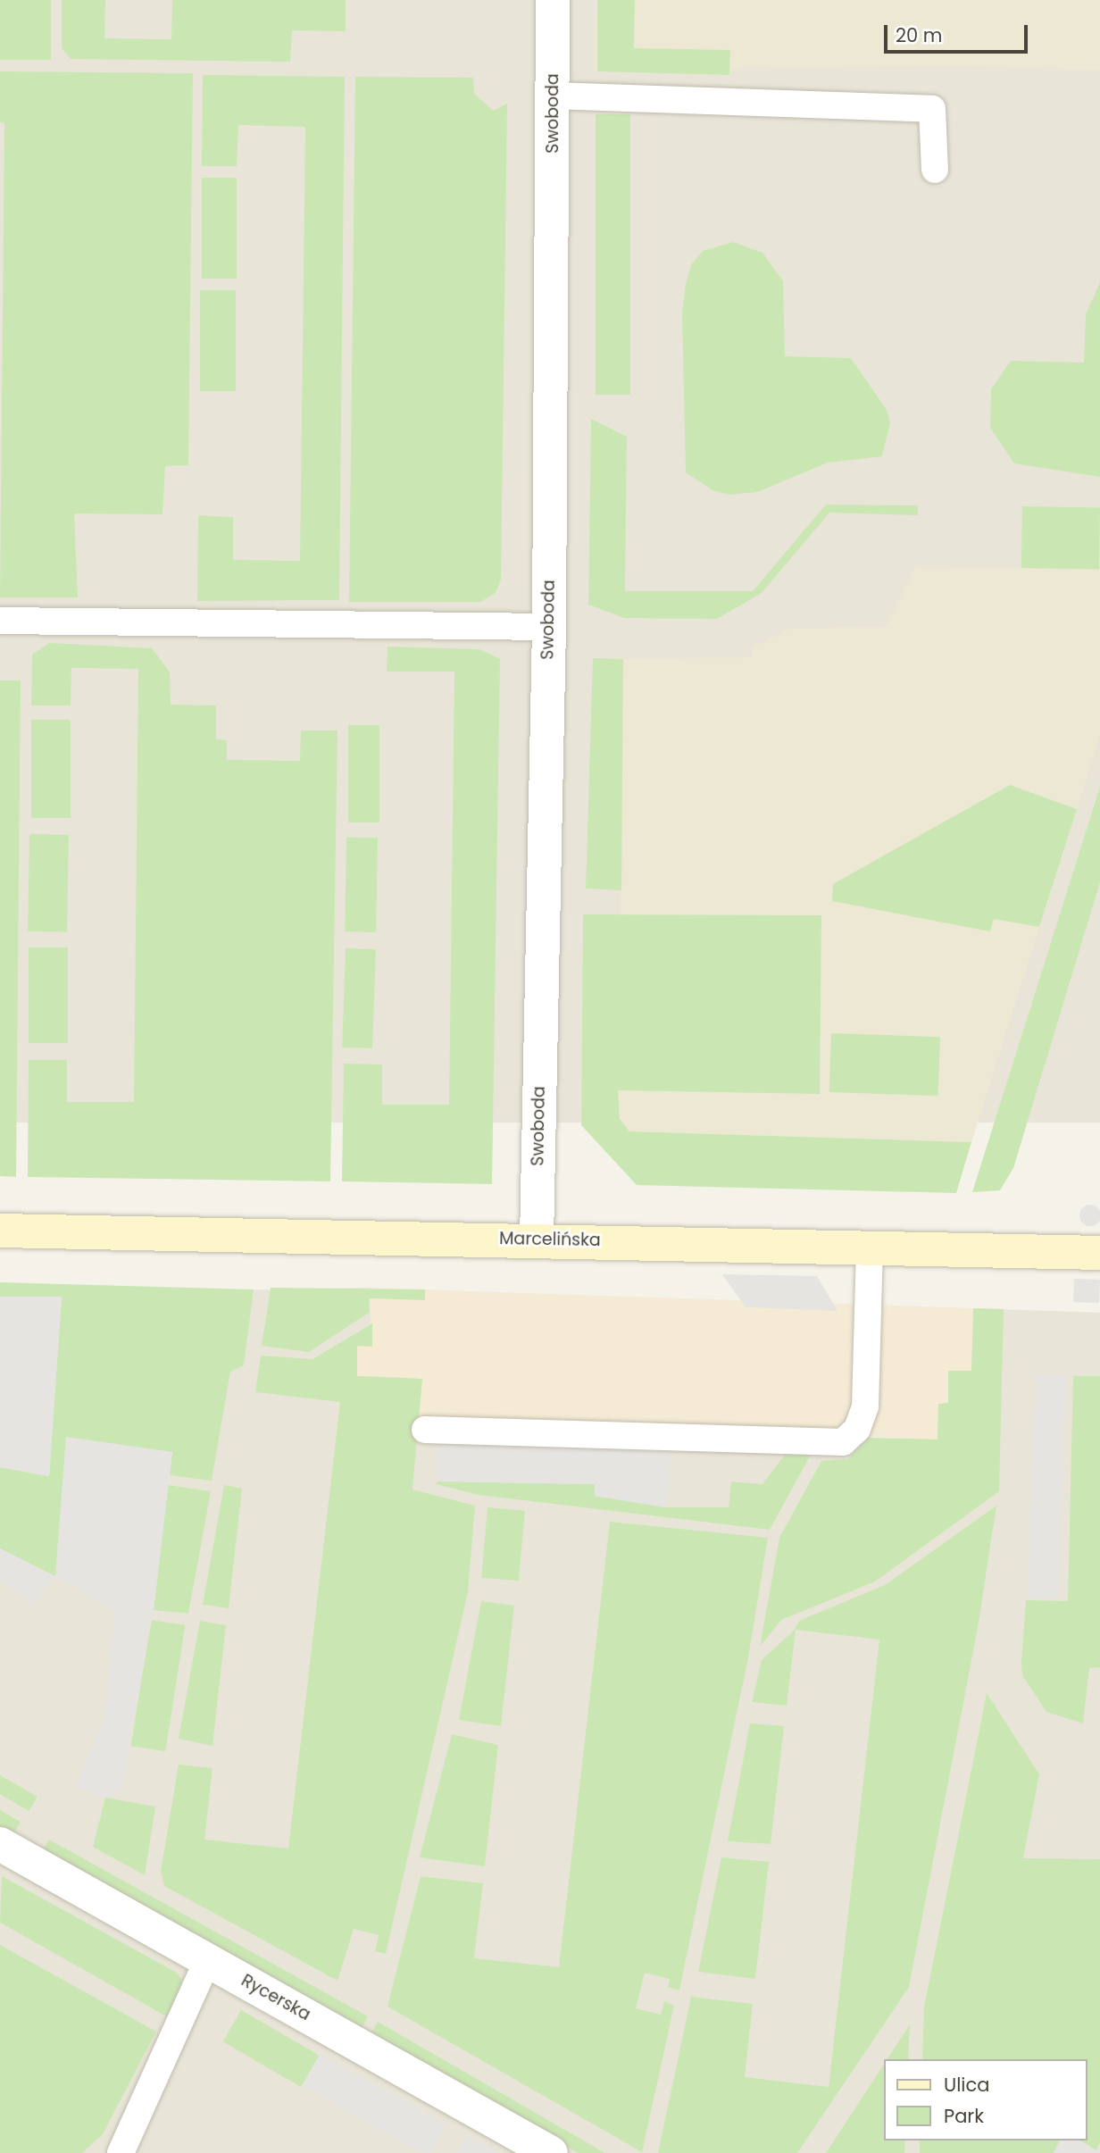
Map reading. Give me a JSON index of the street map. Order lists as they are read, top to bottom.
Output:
{
  "streets": {
    "street": ["Swoboda", "Marcelińska", "Rycerska"]
  },
  "crossings": [
    ["Swoboda", "Marcelińska"]
  ],
  "legend": ["Ulica", "Park"],
  "scale_bar": "20 m"
}
